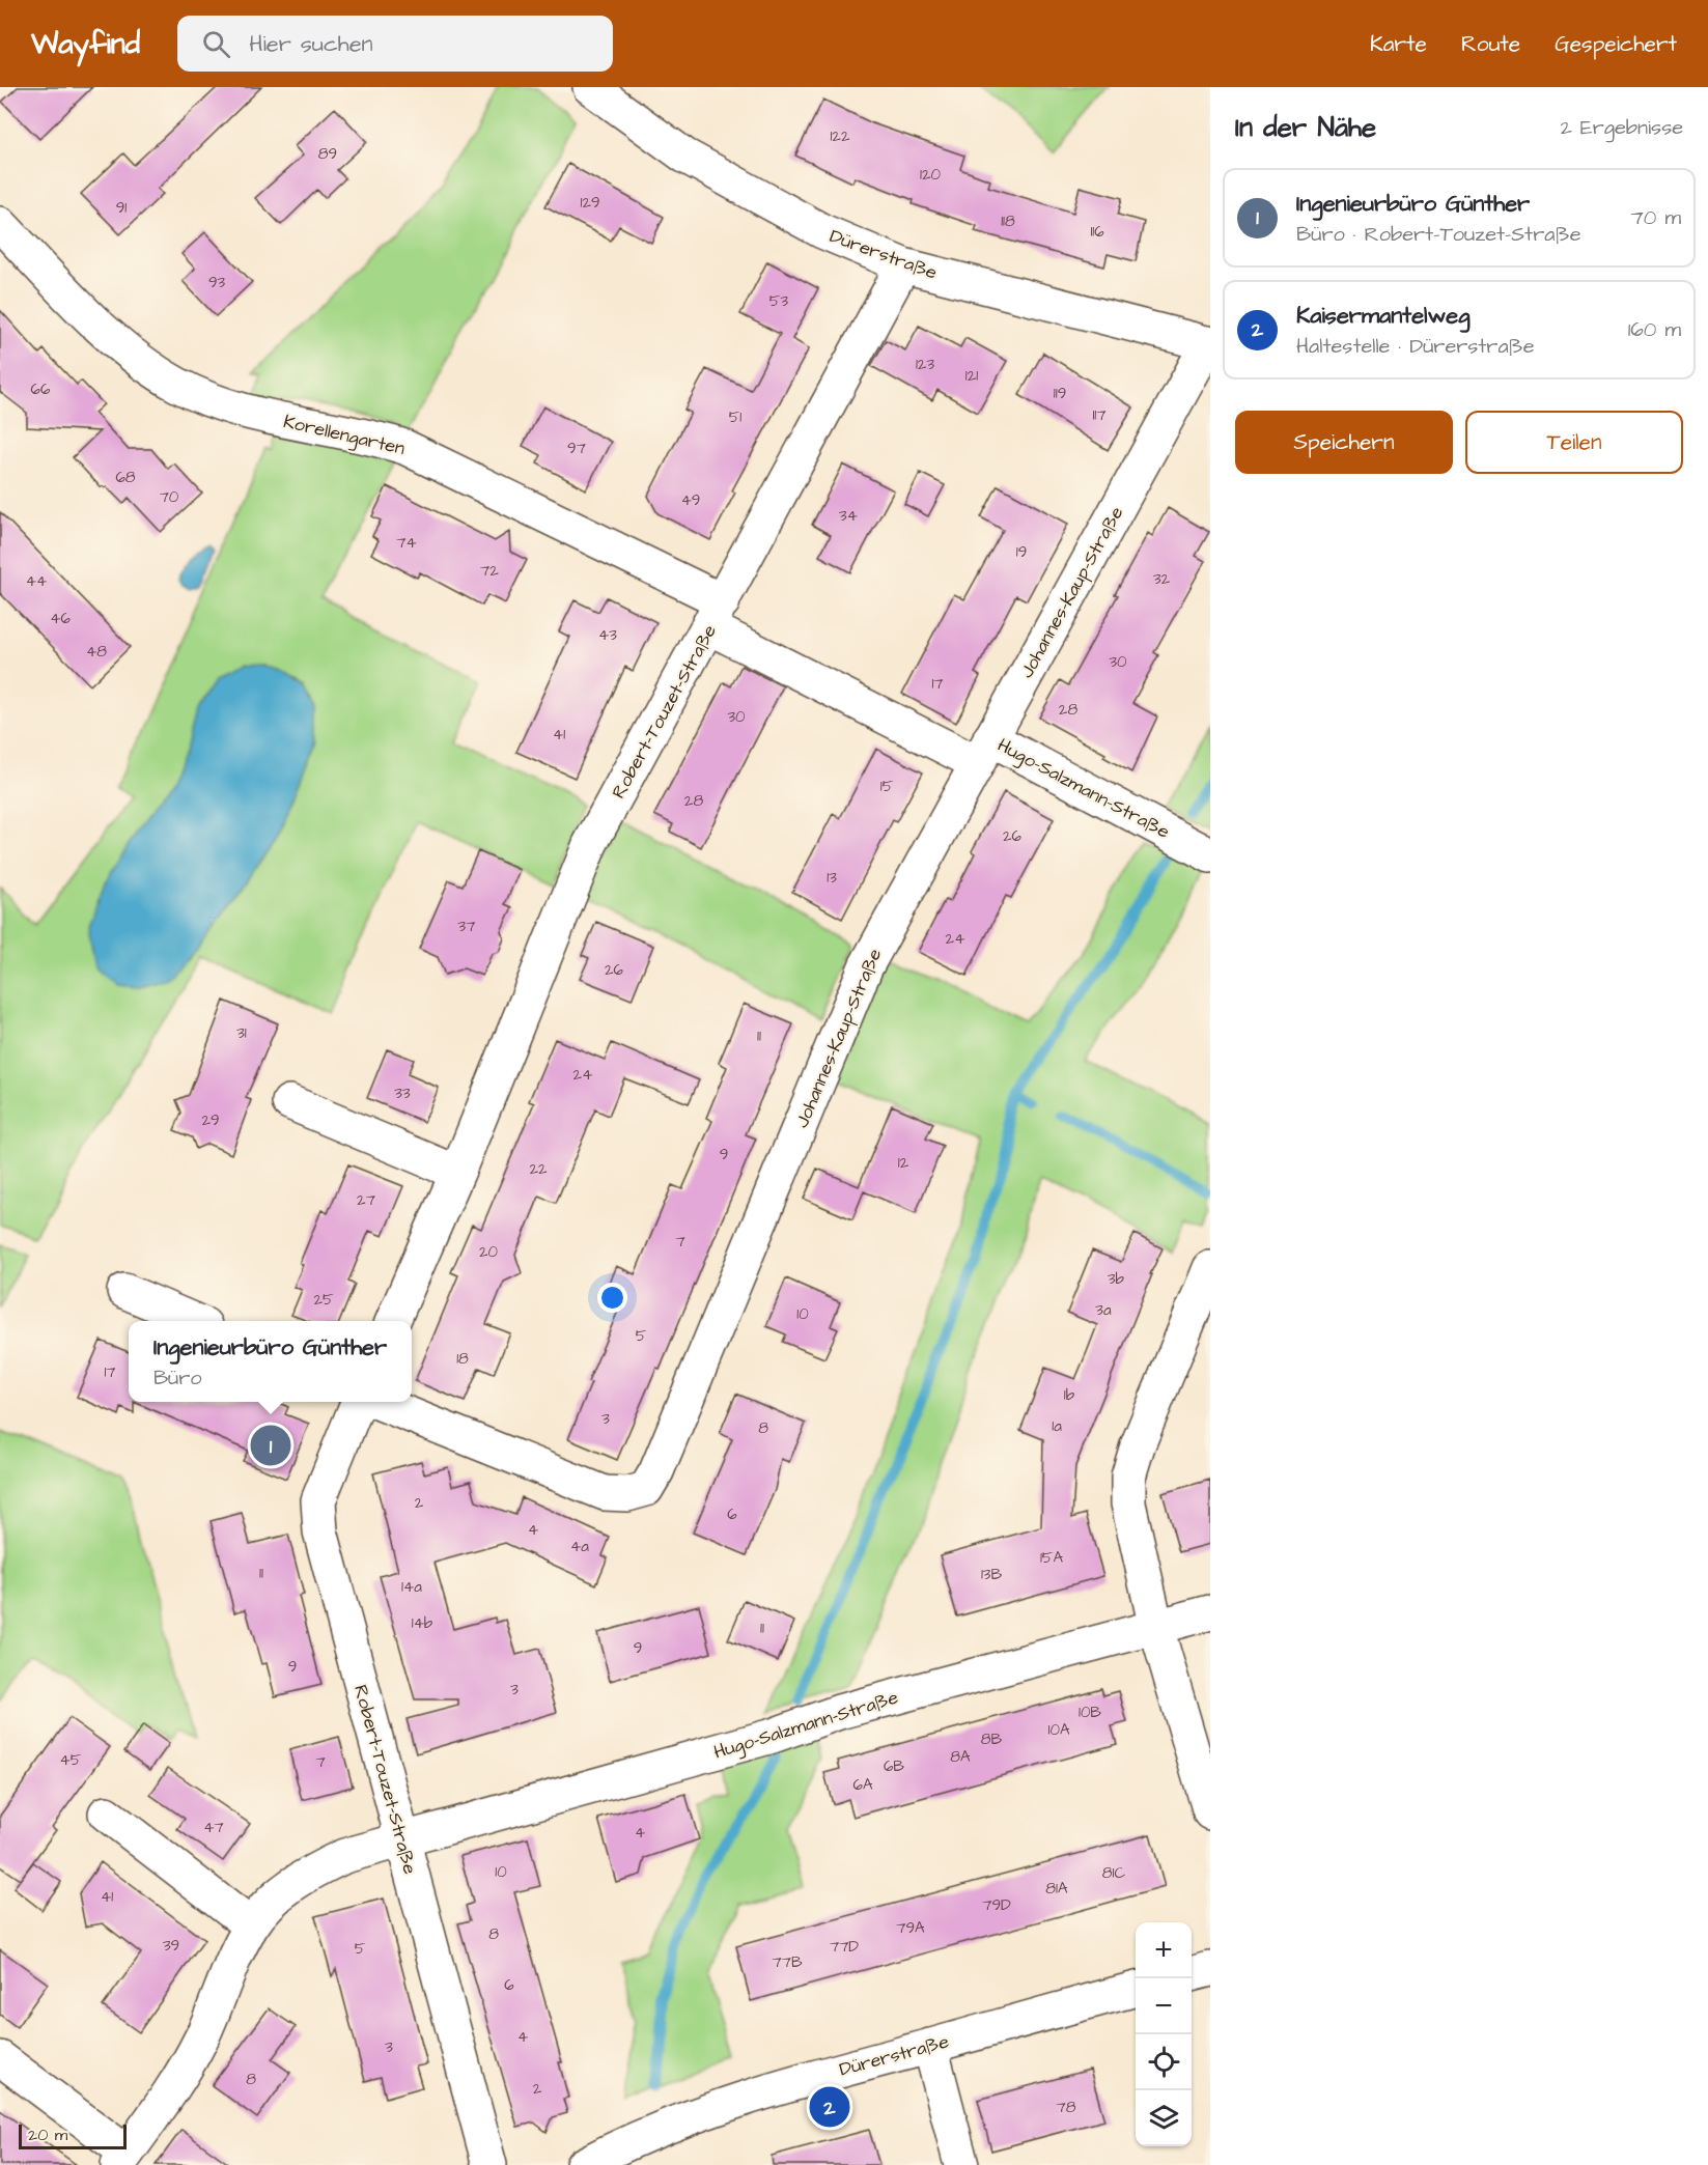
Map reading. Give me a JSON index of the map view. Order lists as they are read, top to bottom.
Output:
{
  "streets": {
    "street": [
      "Dürerstraße",
      "Korellengarten",
      "Johannes-Kaup-Straße",
      "Robert-Touzet-Straße",
      "Hugo-Salzmann-Straße"
    ]
  },
  "crossings": [
    ["Dürerstraße", "Johannes-Kaup-Straße"],
    ["Dürerstraße", "Robert-Touzet-Straße"],
    ["Korellengarten", "Johannes-Kaup-Straße"],
    ["Korellengarten", "Robert-Touzet-Straße"],
    ["Korellengarten", "Hugo-Salzmann-Straße"],
    ["Johannes-Kaup-Straße", "Hugo-Salzmann-Straße"],
    ["Robert-Touzet-Straße", "Hugo-Salzmann-Straße"]
  ],
  "house_numbers": [
    "122",
    "89",
    "120",
    "129",
    "91",
    "118",
    "116",
    "93",
    "53",
    "123",
    "121",
    "66",
    "119",
    "117",
    "51",
    "97",
    "68",
    "70",
    "49",
    "34",
    "74",
    "19",
    "72",
    "32",
    "44",
    "46",
    "43",
    "48",
    "30",
    "17",
    "28",
    "30",
    "41",
    "15",
    "28",
    "26",
    "13",
    "37",
    "24",
    "26",
    "31",
    "11",
    "24",
    "33",
    "29",
    "9",
    "12",
    "22",
    "27",
    "7",
    "20",
    "3b",
    "25",
    "3a",
    "10",
    "5",
    "18",
    "17",
    "1b",
    "3",
    "1a",
    "8",
    "2",
    "6",
    "4",
    "4a",
    "15A",
    "11",
    "13B",
    "14a",
    "14b",
    "11",
    "9",
    "9",
    "3",
    "10B",
    "10A",
    "8B",
    "8A",
    "45",
    "7",
    "6B",
    "6A",
    "47",
    "4",
    "10",
    "81C",
    "81A",
    "41",
    "79D",
    "79A",
    "8",
    "39",
    "77D",
    "5",
    "77B",
    "6",
    "4",
    "3",
    "8",
    "2",
    "78"
  ],
  "scale_bar": "20 m",
  "page": {
    "header": "Wayfind",
    "search": "Hier suchen",
    "nav": ["Karte", "Route", "Gespeichert"],
    "heading": ["In der Nähe", "2 Ergebnisse"],
    "list": [
      {
        "mark": "1",
        "name": "Ingenieurbüro Günther",
        "note": "Büro · Robert-Touzet-Straße",
        "value": "70 m"
      },
      {
        "mark": "2",
        "name": "Kaisermantelweg",
        "note": "Haltestelle · Dürerstraße",
        "value": "160 m"
      }
    ],
    "buttons": ["Speichern", "Teilen"],
    "popup": ["Ingenieurbüro Günther", "Büro"],
    "pins": ["1", "2"],
    "map_buttons": ["+", "−"],
    "scale": "20 m"
  }
}
